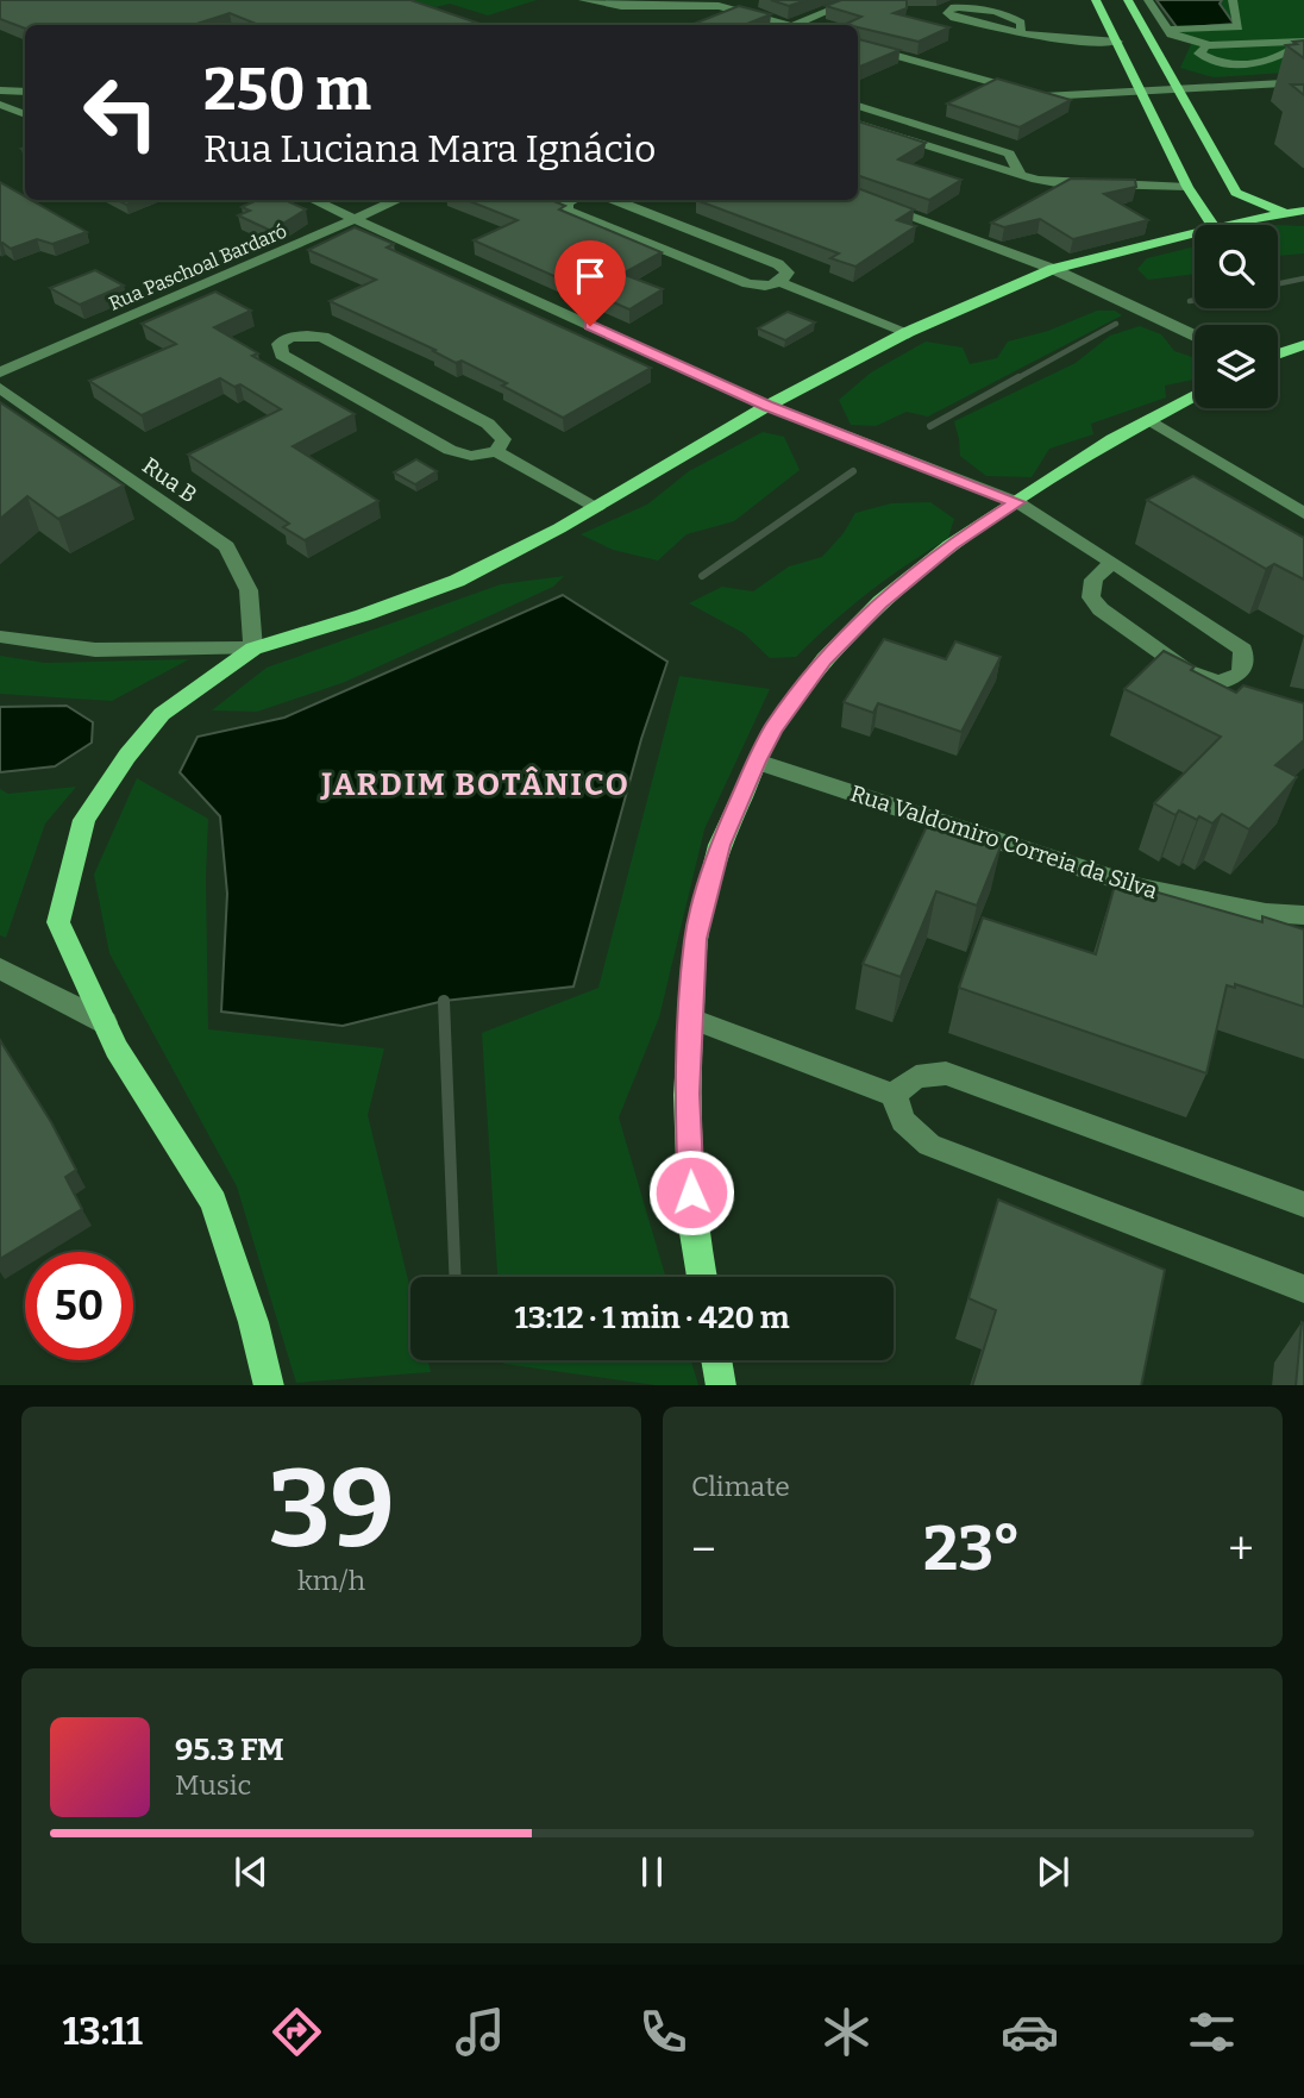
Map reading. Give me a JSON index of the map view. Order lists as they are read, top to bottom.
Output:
{
  "streets": {
    "street": ["Rua Paschoal Bardaró", "Rua B", "Rua Valdomiro Correia da Silva"]
  },
  "districts": ["JARDIM BOTÂNICO"],
  "page": {
    "turn": ["250 m", "Rua Luciana Mara Ignácio"],
    "limit": "50",
    "trip": "13:12 · 1 min · 420 m",
    "tile": [
      ["39", "km/h"],
      "Climate"
    ],
    "heat": ["−", "23°", "+"],
    "song": ["95.3 FM", "Music"],
    "tabs": "13:11"
  }
}
